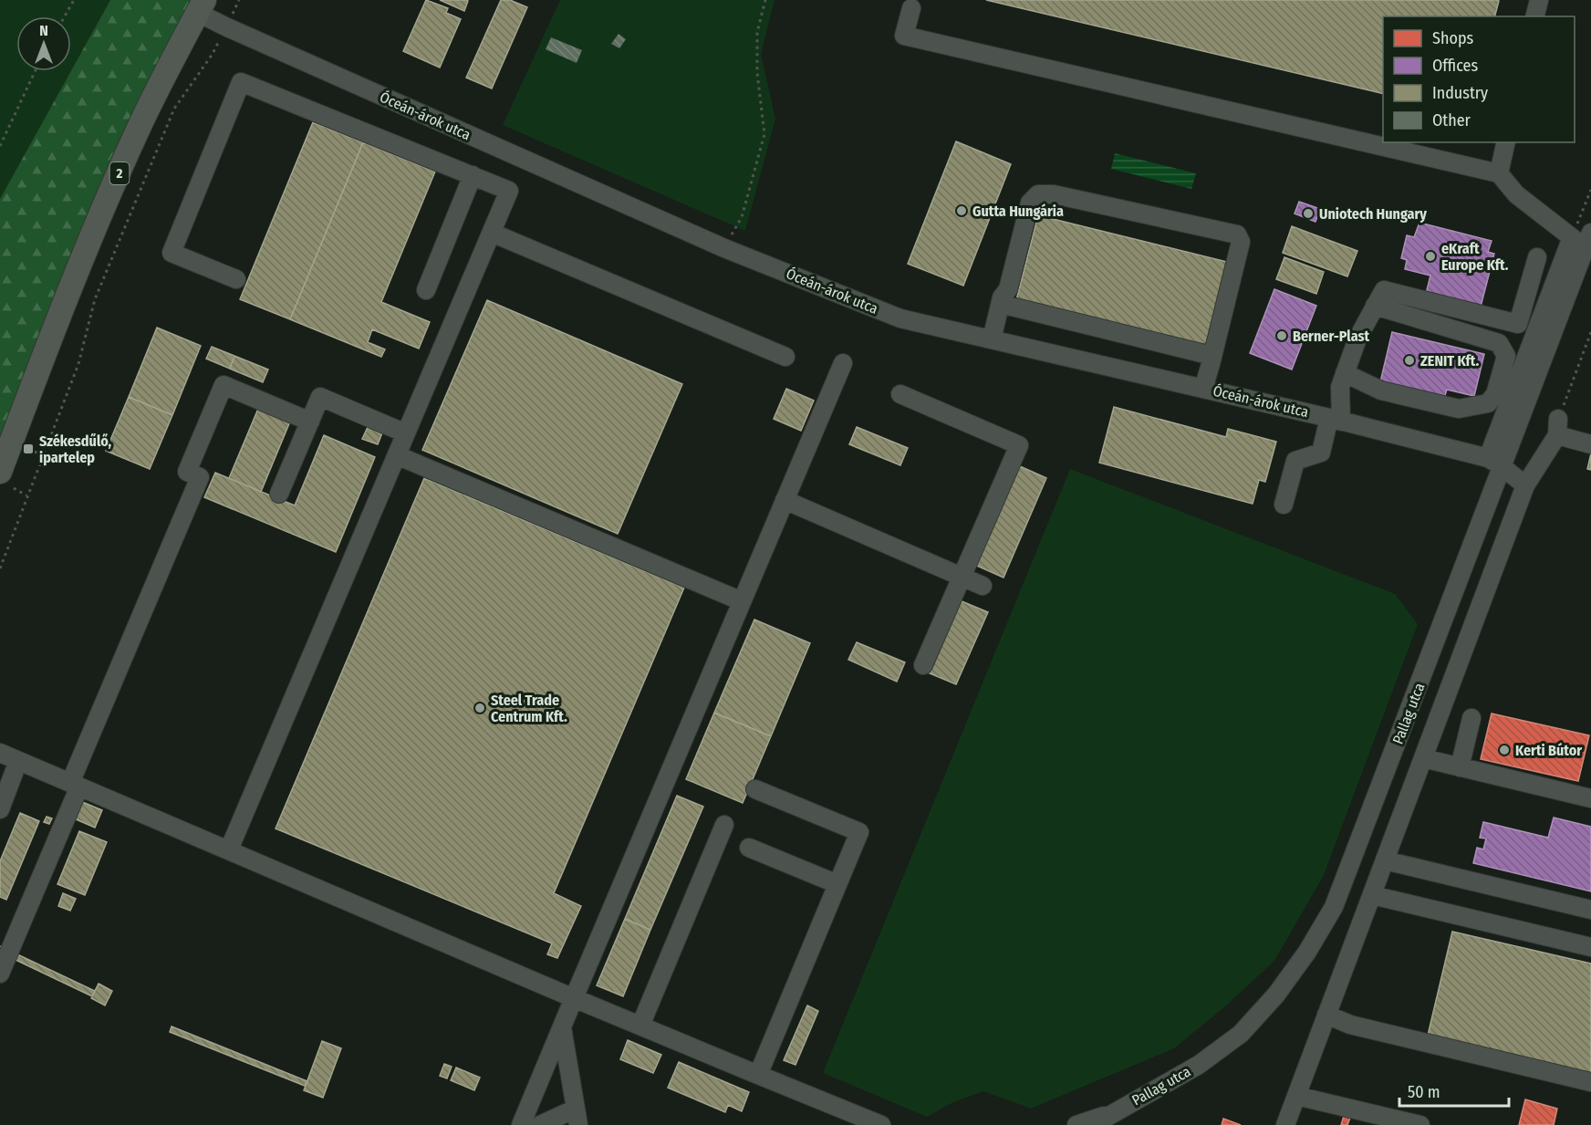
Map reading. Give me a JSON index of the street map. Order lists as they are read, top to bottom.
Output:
{
  "streets": {
    "main road": ["2"],
    "street": ["Óceán-árok utca", "Pallag utca"]
  },
  "crossings": [
    ["Óceán-árok utca", "2"],
    ["Óceán-árok utca", "Pallag utca"]
  ],
  "places": {
    "other": [
      "Gutta Hungária",
      "Uniotech Hungary",
      "eKraft Europe Kft.",
      "Berner-Plast",
      "ZENIT Kft.",
      "Steel Trade Centrum Kft.",
      "Kerti Bútor"
    ],
    "transit": ["Székesdűlő, ipartelep"]
  },
  "legend": [
    "Shops",
    "Offices",
    "Industry",
    "Other"
  ],
  "scale_bar": "50 m",
  "north": "top"
}
